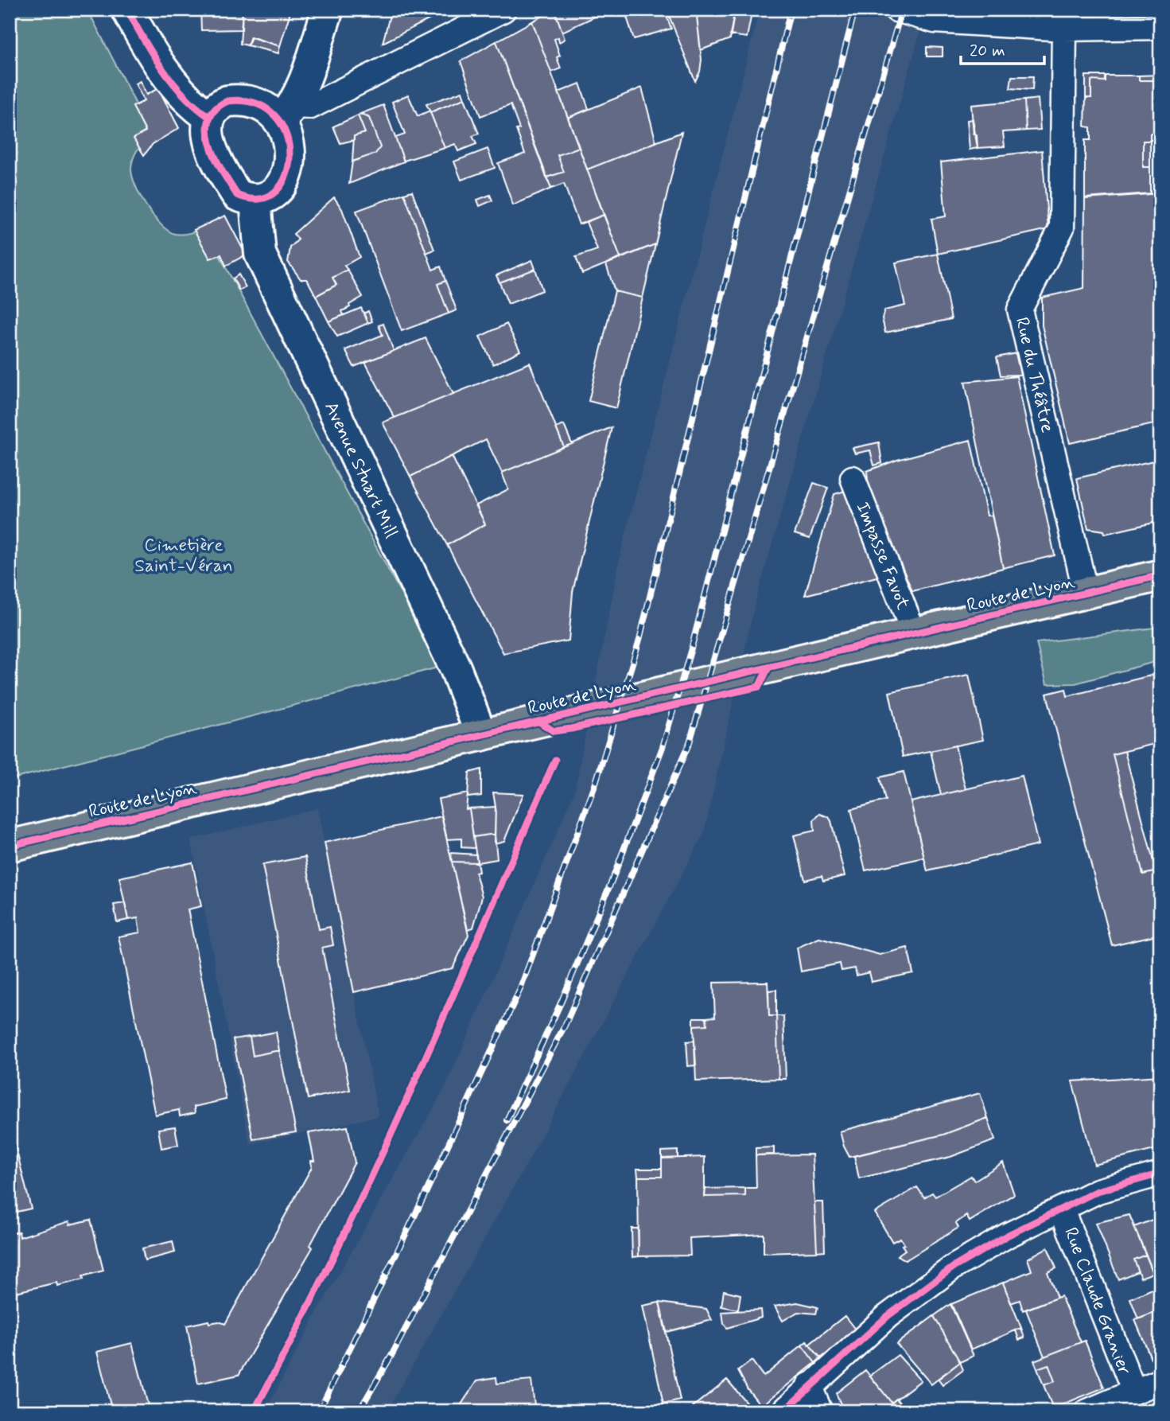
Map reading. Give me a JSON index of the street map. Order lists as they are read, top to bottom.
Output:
{
  "streets": {
    "main road": ["Route de Lyon"],
    "street": [
      "Rue du Théâtre",
      "Avenue Stuart Mill",
      "Impasse Favot",
      "Rue Claude Granier"
    ]
  },
  "crossings": [
    ["Rue du Théâtre", "Route de Lyon"],
    ["Avenue Stuart Mill", "Route de Lyon"],
    ["Impasse Favot", "Route de Lyon"]
  ],
  "parks": ["Cimetière Saint-Véran"],
  "scale_bar": "20 m"
}
